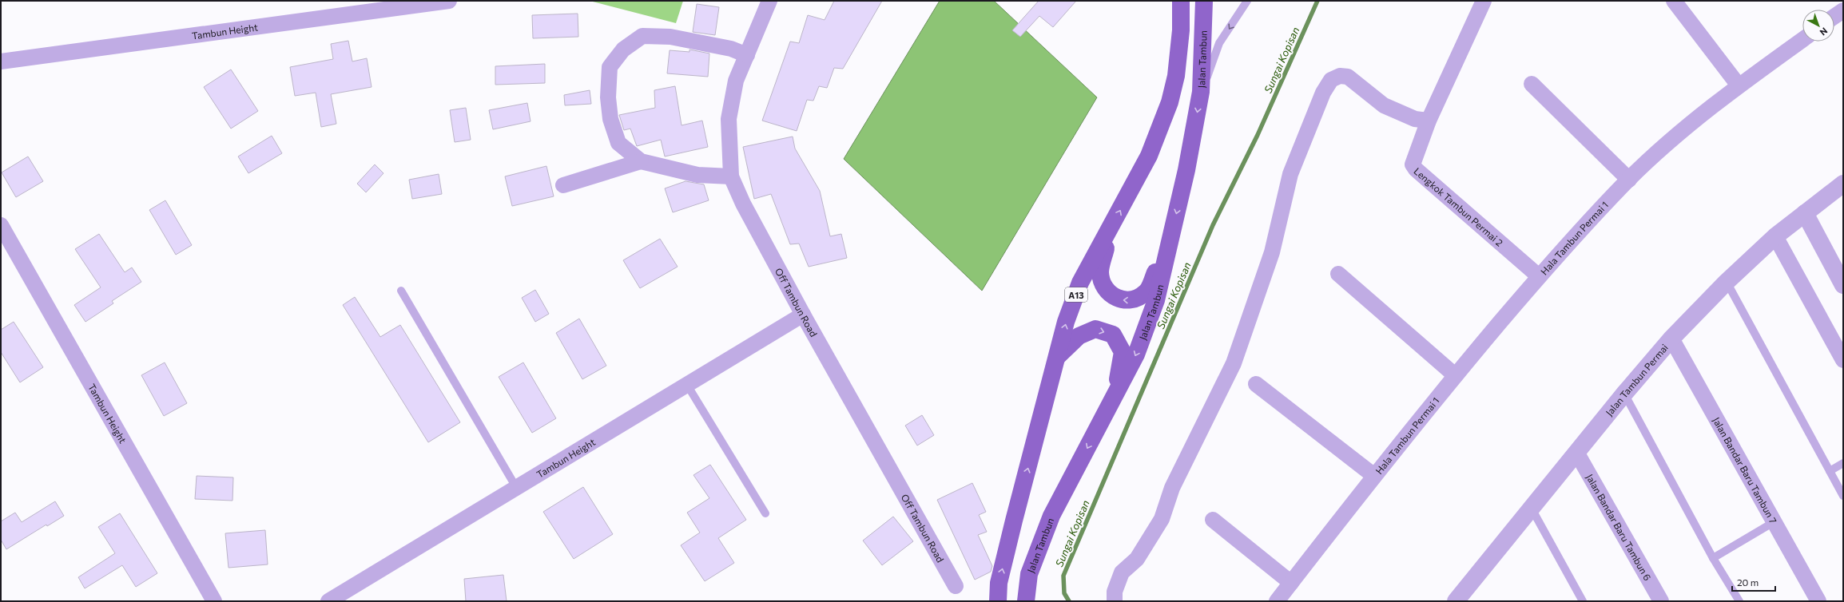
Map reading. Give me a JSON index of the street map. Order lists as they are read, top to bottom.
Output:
{
  "streets": {
    "main road": ["Jalan Tambun", "A13"],
    "street": [
      "Tambun Height",
      "Lengkok Tambun Permai 2",
      "Hala Tambun Permai 1",
      "Off Tambun Road",
      "Jalan Tambun Permai",
      "Jalan Bandar Baru Tambun 7",
      "Jalan Bandar Baru Tambun 6"
    ]
  },
  "crossings": [
    ["Tambun Height", "Off Tambun Road"],
    ["Lengkok Tambun Permai 2", "Hala Tambun Permai 1"],
    ["Jalan Tambun Permai", "Jalan Bandar Baru Tambun 7"],
    ["Jalan Tambun Permai", "Jalan Bandar Baru Tambun 6"]
  ],
  "water": ["Sungai Kopisan"],
  "scale_bar": "20 m",
  "north": "bottom right"
}
